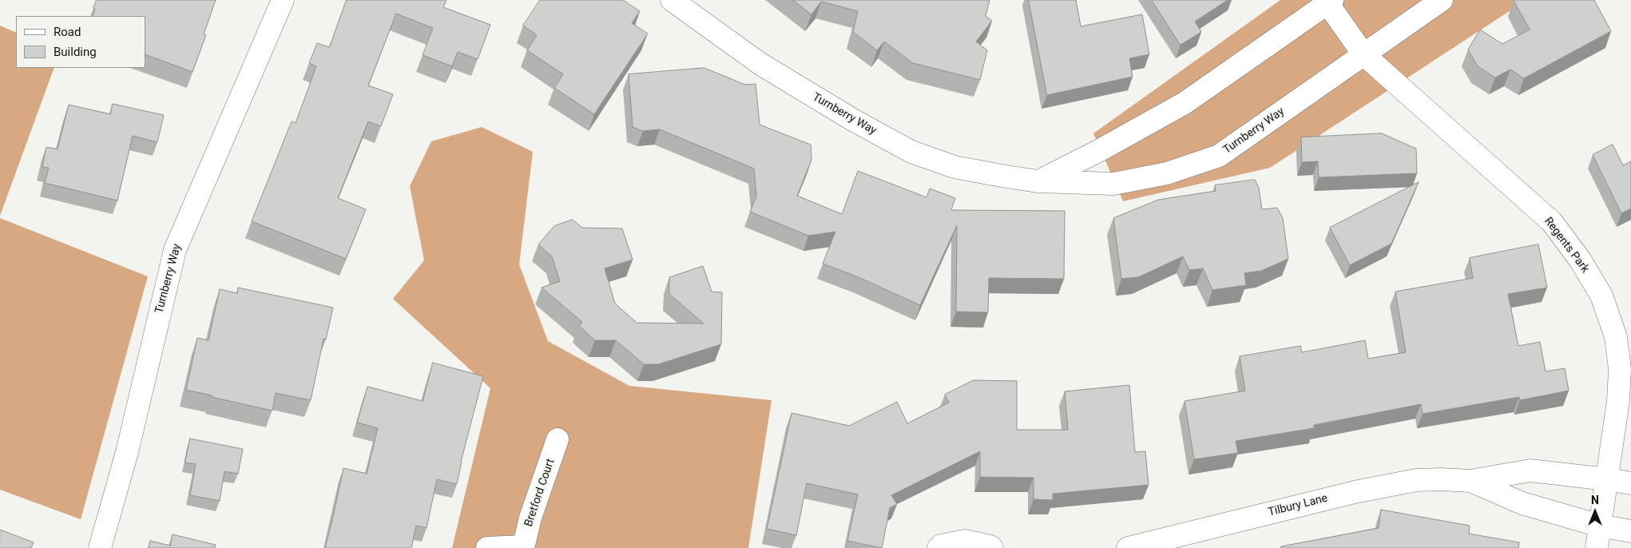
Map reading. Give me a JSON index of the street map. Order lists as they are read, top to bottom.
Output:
{
  "streets": {
    "street": [
      "Turnberry Way",
      "Regents Park",
      "Bretford Court",
      "Tilbury Lane"
    ]
  },
  "crossings": [
    ["Turnberry Way", "Regents Park"],
    ["Regents Park", "Tilbury Lane"]
  ],
  "legend": ["Road", "Building"],
  "north": "top"
}
